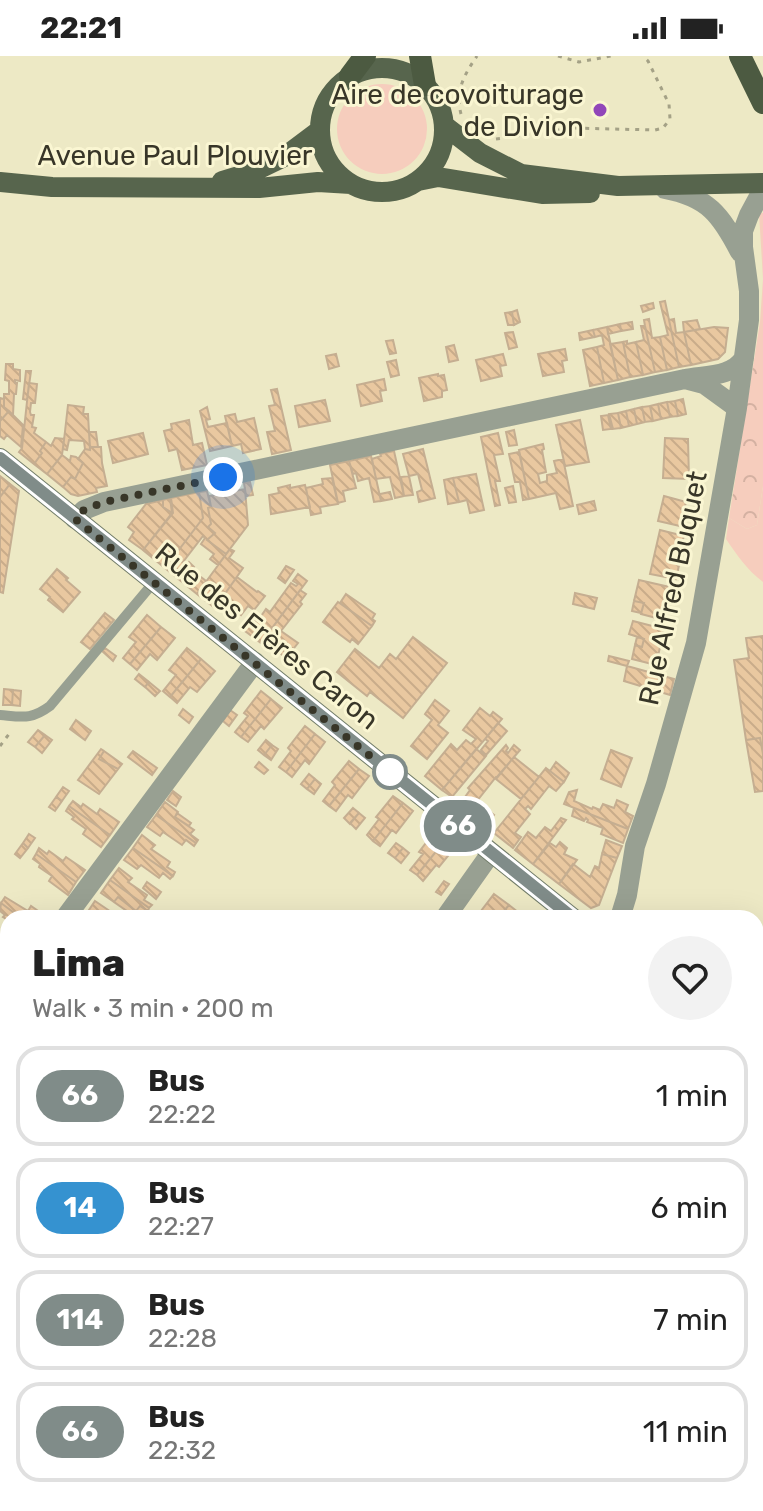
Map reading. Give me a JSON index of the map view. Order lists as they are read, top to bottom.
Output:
{
  "streets": {
    "main road": ["Avenue Paul Plouvier", "Rue des Frères Caron"],
    "street": ["Rue Alfred Buquet"]
  },
  "places": ["Aire de covoiturage de Divion"],
  "lines": ["bus line 66"],
  "page": {
    "status": "22:21",
    "on_map": "66",
    "heading": ["Lima", "Walk · 3 min · 200 m"],
    "list": [
      {
        "mark": "66",
        "name": "Bus",
        "note": "22:22",
        "value": "1 min"
      },
      {
        "mark": "14",
        "name": "Bus",
        "note": "22:27",
        "value": "6 min"
      },
      {
        "mark": "114",
        "name": "Bus",
        "note": "22:28",
        "value": "7 min"
      },
      {
        "mark": "66",
        "name": "Bus",
        "note": "22:32",
        "value": "11 min"
      }
    ]
  }
}
